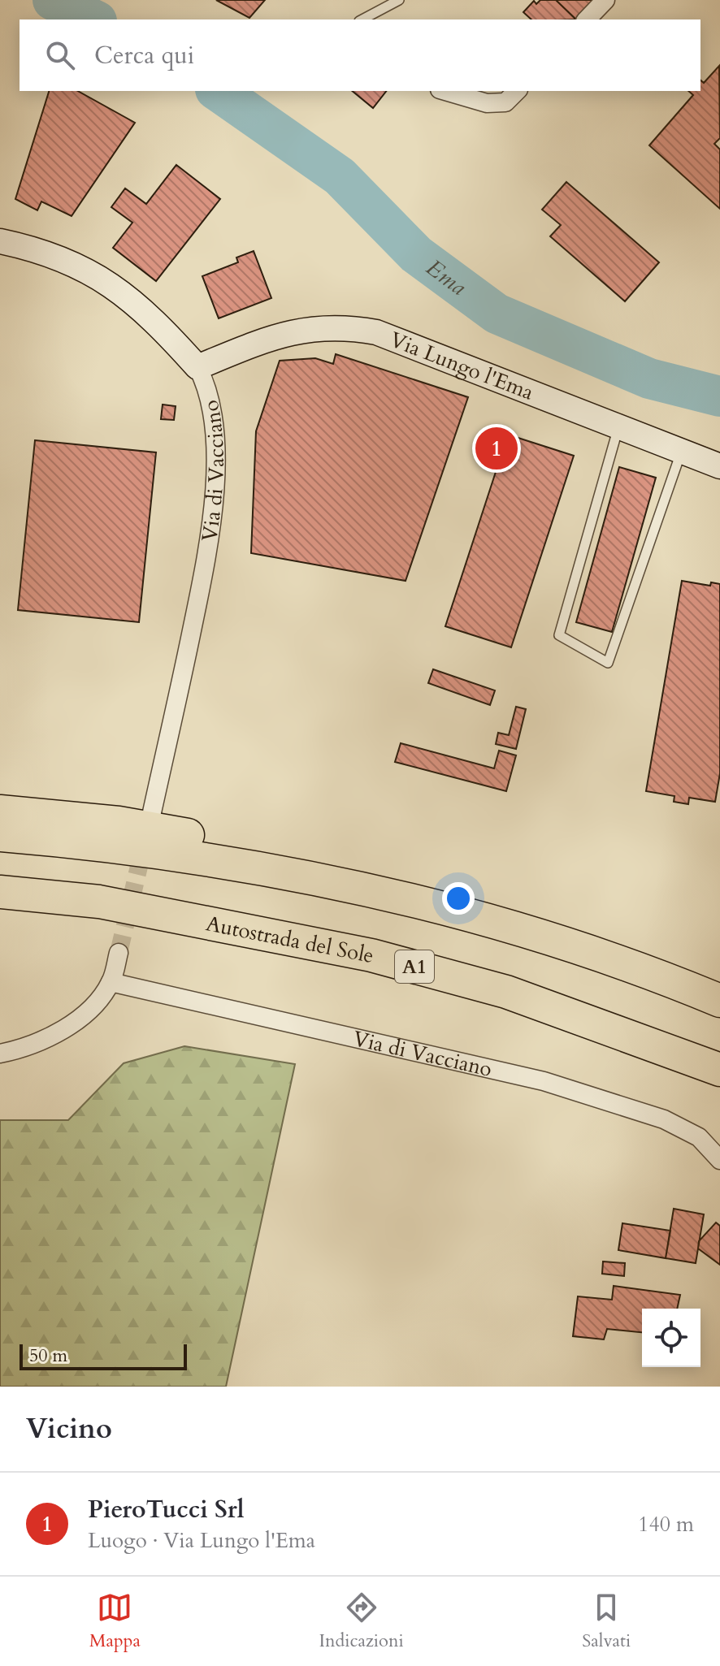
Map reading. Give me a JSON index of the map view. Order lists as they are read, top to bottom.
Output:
{
  "streets": {
    "highway": ["Autostrada del Sole", "A1"],
    "street": ["Via Lungo l'Ema", "Via di Vacciano"]
  },
  "crossings": [
    ["Via Lungo l'Ema", "Via di Vacciano"]
  ],
  "water": ["Ema"],
  "scale_bar": "50 m",
  "page": {
    "search": "Cerca qui",
    "pins": "1",
    "scale": "50 m",
    "heading": "Vicino",
    "list": [
      {
        "mark": "1",
        "name": "PieroTucci Srl",
        "note": "Luogo · Via Lungo l'Ema",
        "value": "140 m"
      }
    ],
    "nav": ["Mappa", "Indicazioni", "Salvati"]
  }
}
